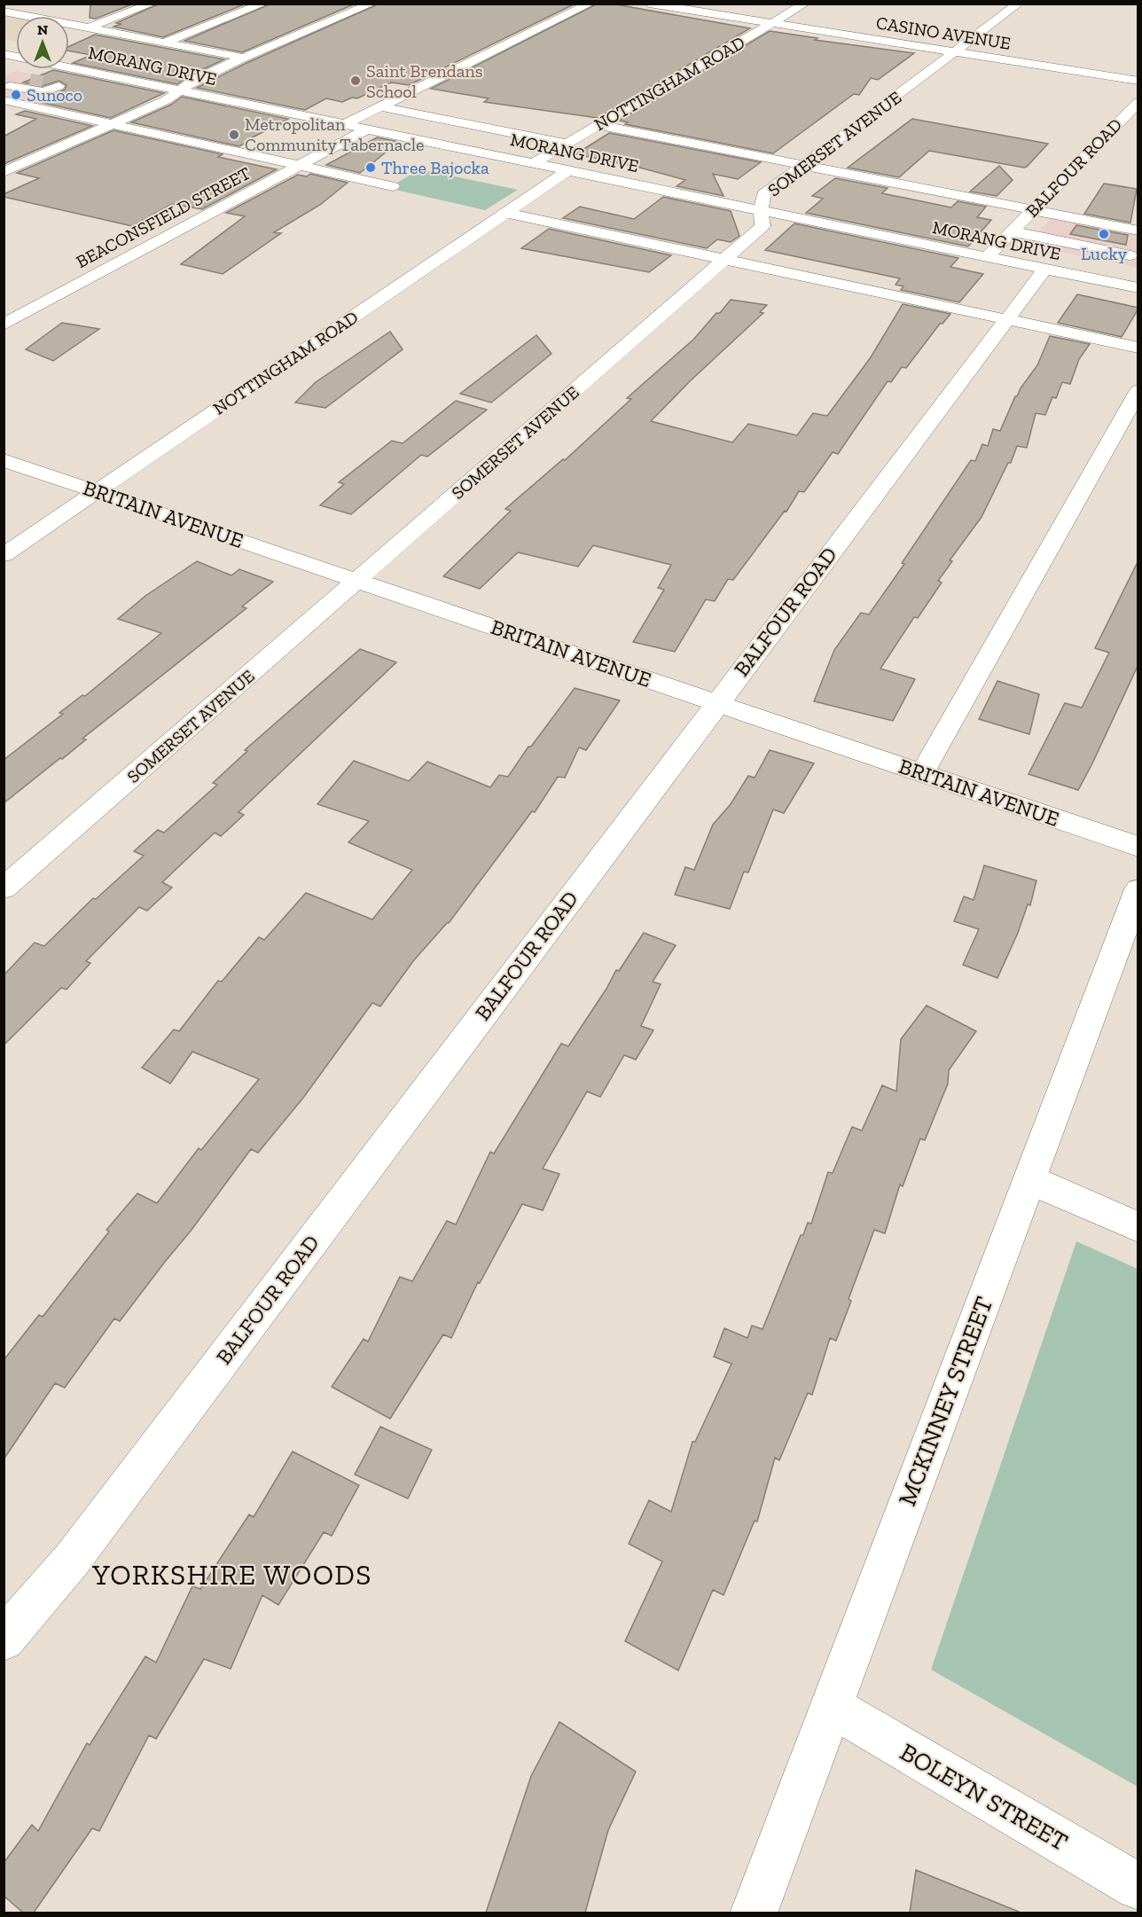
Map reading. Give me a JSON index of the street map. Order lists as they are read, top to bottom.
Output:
{
  "streets": {
    "street": [
      "CASINO AVENUE",
      "MORANG DRIVE",
      "NOTTINGHAM ROAD",
      "SOMERSET AVENUE",
      "BALFOUR ROAD",
      "BEACONSFIELD STREET",
      "BRITAIN AVENUE",
      "MCKINNEY STREET",
      "BOLEYN STREET"
    ]
  },
  "crossings": [
    ["CASINO AVENUE", "NOTTINGHAM ROAD"],
    ["CASINO AVENUE", "SOMERSET AVENUE"],
    ["MORANG DRIVE", "NOTTINGHAM ROAD"],
    ["MORANG DRIVE", "SOMERSET AVENUE"],
    ["MORANG DRIVE", "BALFOUR ROAD"],
    ["MORANG DRIVE", "BEACONSFIELD STREET"],
    ["NOTTINGHAM ROAD", "BRITAIN AVENUE"],
    ["SOMERSET AVENUE", "BRITAIN AVENUE"],
    ["BALFOUR ROAD", "BRITAIN AVENUE"],
    ["MCKINNEY STREET", "BOLEYN STREET"]
  ],
  "districts": ["YORKSHIRE WOODS"],
  "places": [
    "Saint Brendans School",
    "Sunoco",
    "Metropolitan Community Tabernacle",
    "Three Bajocka",
    "Lucky"
  ],
  "north": "top"
}
